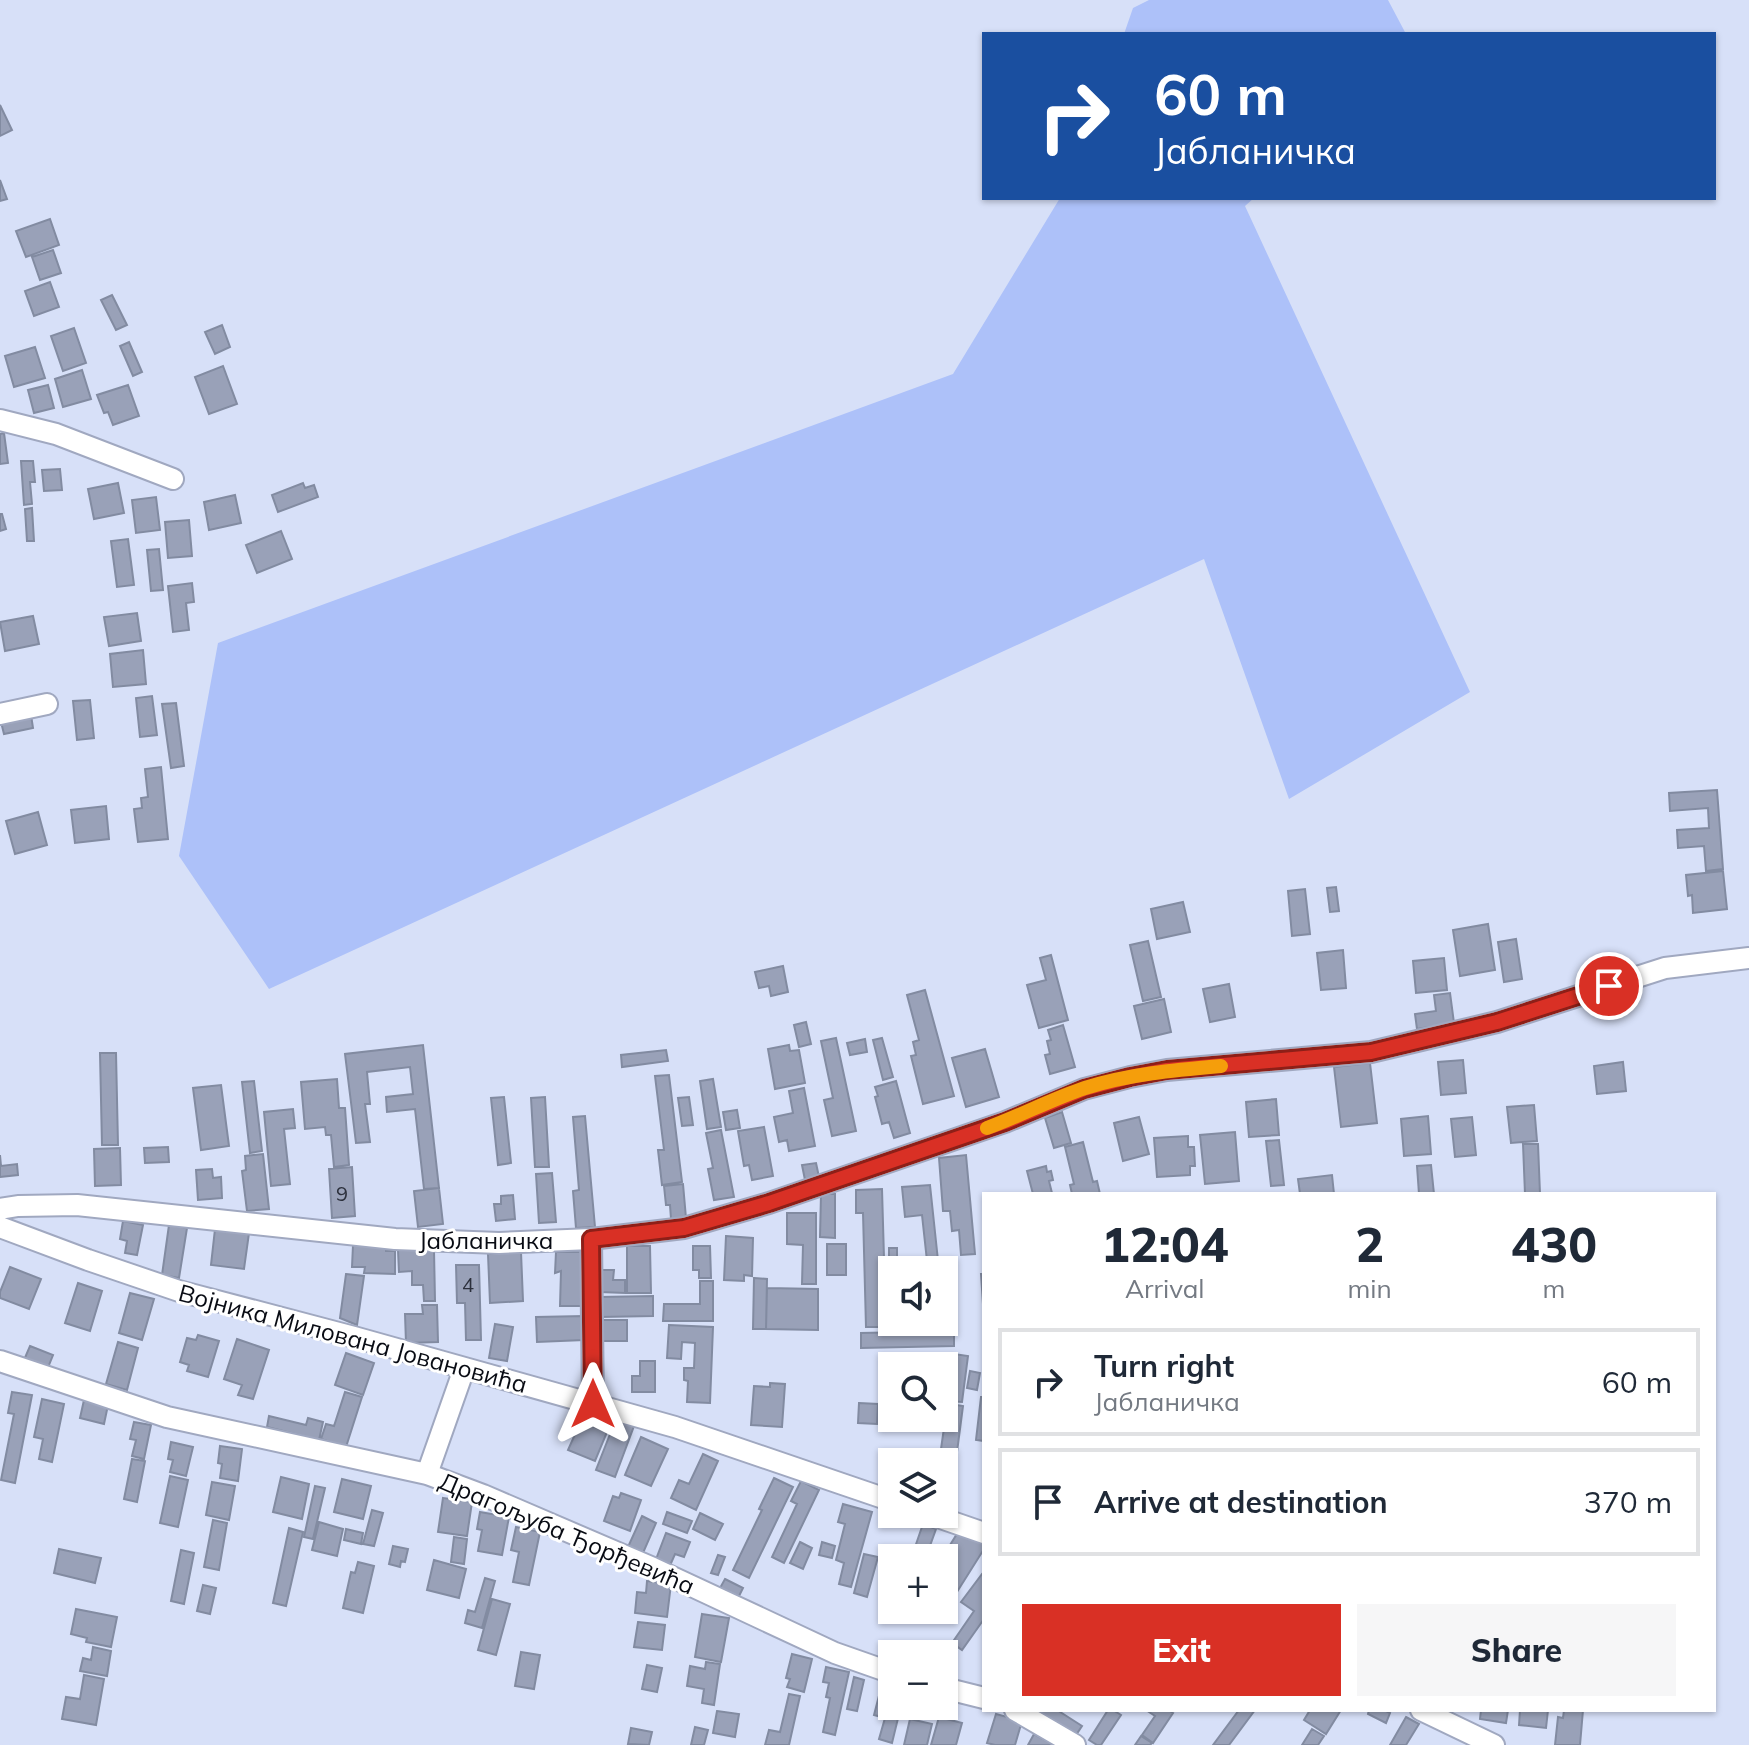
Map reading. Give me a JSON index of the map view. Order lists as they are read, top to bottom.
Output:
{
  "streets": {
    "street": ["Јабланичка", "Војника Милована Јовановића", "Драгољуба Ђорђевића"]
  },
  "house_numbers": ["9", "4"],
  "page": {
    "turn": ["60 m", "Јабланичка"],
    "eta": [
      "12:04",
      "Arrival",
      "2",
      "min",
      "430",
      "m"
    ],
    "map_buttons": ["+", "−"],
    "list": [
      {
        "name": "Turn right",
        "note": "Јабланичка",
        "value": "60 m"
      },
      {
        "name": "Arrive at destination",
        "value": "370 m"
      }
    ],
    "buttons": ["Exit", "Share"]
  }
}
